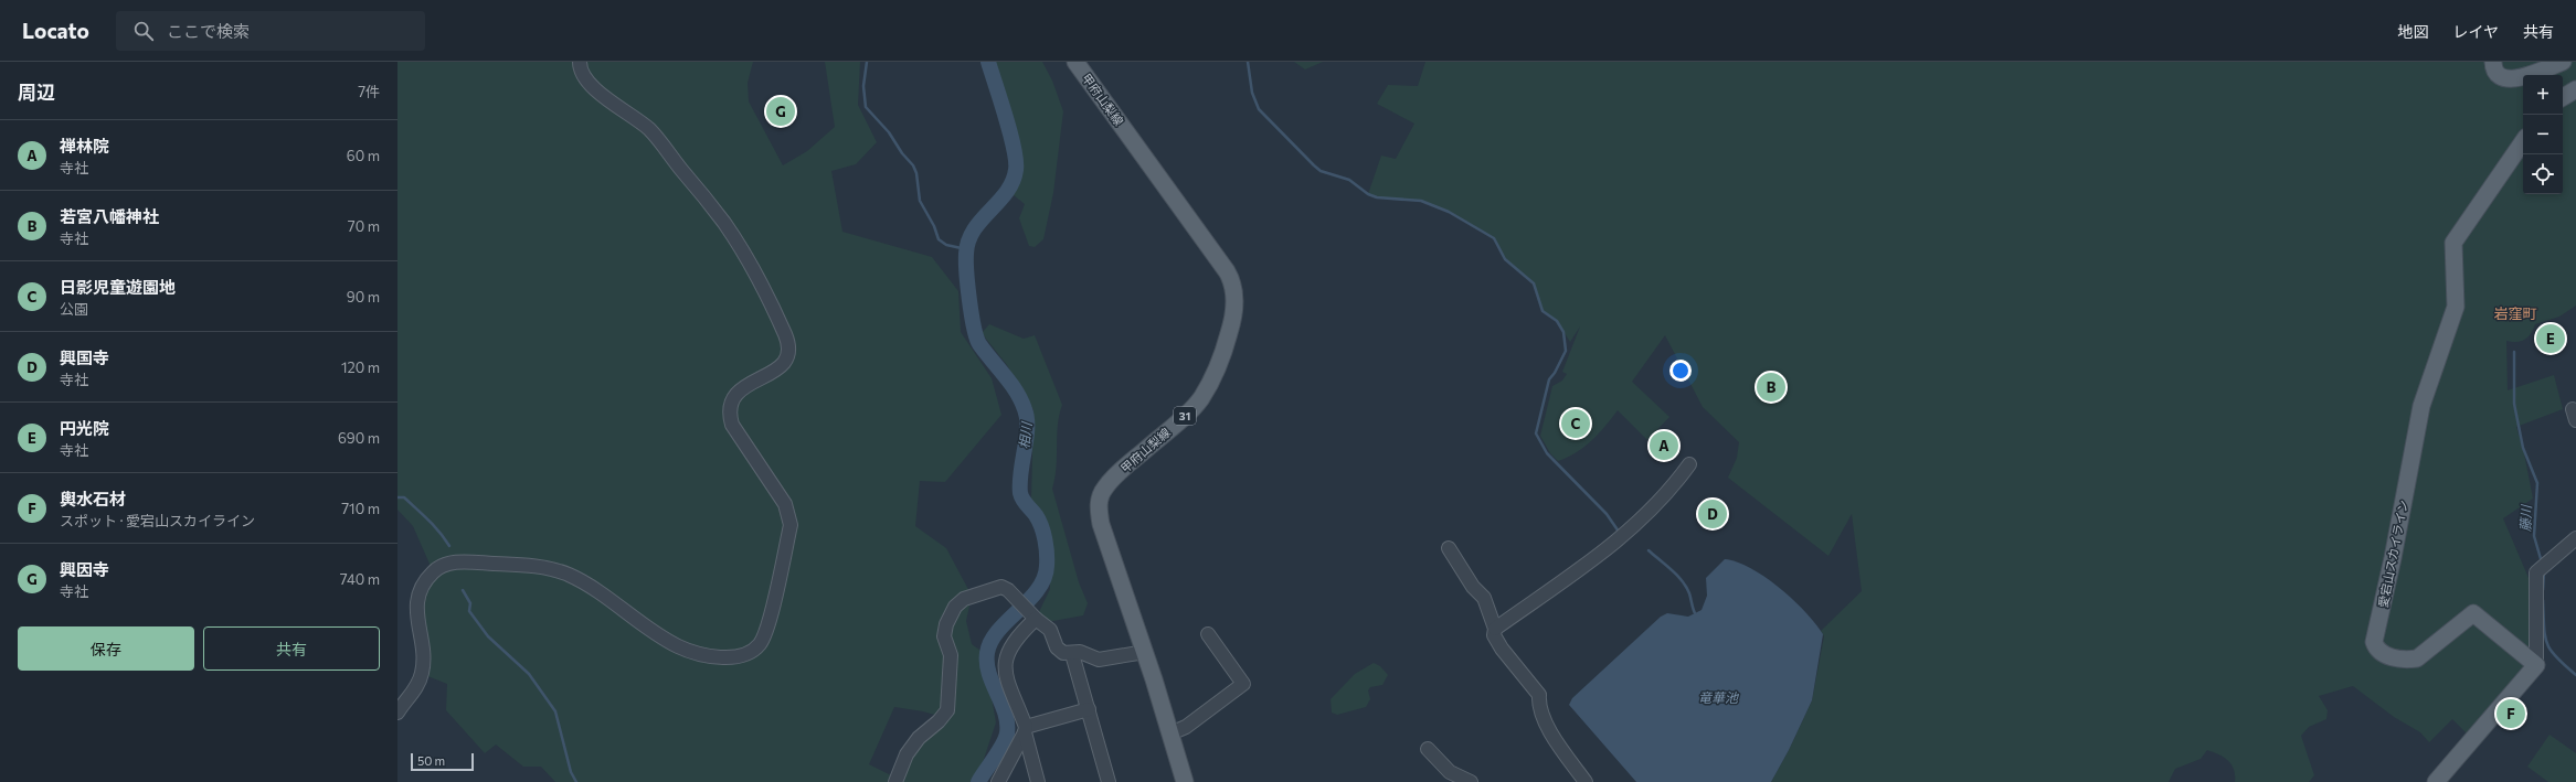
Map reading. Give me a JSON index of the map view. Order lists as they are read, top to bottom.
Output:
{
  "streets": {
    "main road": ["甲府山梨線", "31", "愛宕山スカイライン"]
  },
  "districts": ["岩窪町"],
  "water": ["相川", "藤川", "竜華池"],
  "scale_bar": "50 m",
  "page": {
    "header": "Locato",
    "search": "ここで検索",
    "nav": ["地図", "レイヤ", "共有"],
    "heading": ["周辺", "7件"],
    "map_buttons": ["+", "−"],
    "pins": [
      "G",
      "E",
      "B",
      "C",
      "A",
      "D",
      "F"
    ],
    "list": [
      {
        "mark": "A",
        "name": "禅林院",
        "note": "寺社",
        "value": "60 m"
      },
      {
        "mark": "B",
        "name": "若宮八幡神社",
        "note": "寺社",
        "value": "70 m"
      },
      {
        "mark": "C",
        "name": "日影児童遊園地",
        "note": "公園",
        "value": "90 m"
      },
      {
        "mark": "D",
        "name": "興国寺",
        "note": "寺社",
        "value": "120 m"
      },
      {
        "mark": "E",
        "name": "円光院",
        "note": "寺社",
        "value": "690 m"
      },
      {
        "mark": "F",
        "name": "輿水石材",
        "note": "スポット · 愛宕山スカイライン",
        "value": "710 m"
      },
      {
        "mark": "G",
        "name": "興因寺",
        "note": "寺社",
        "value": "740 m"
      }
    ],
    "buttons": ["保存", "共有"],
    "scale": "50 m"
  }
}
